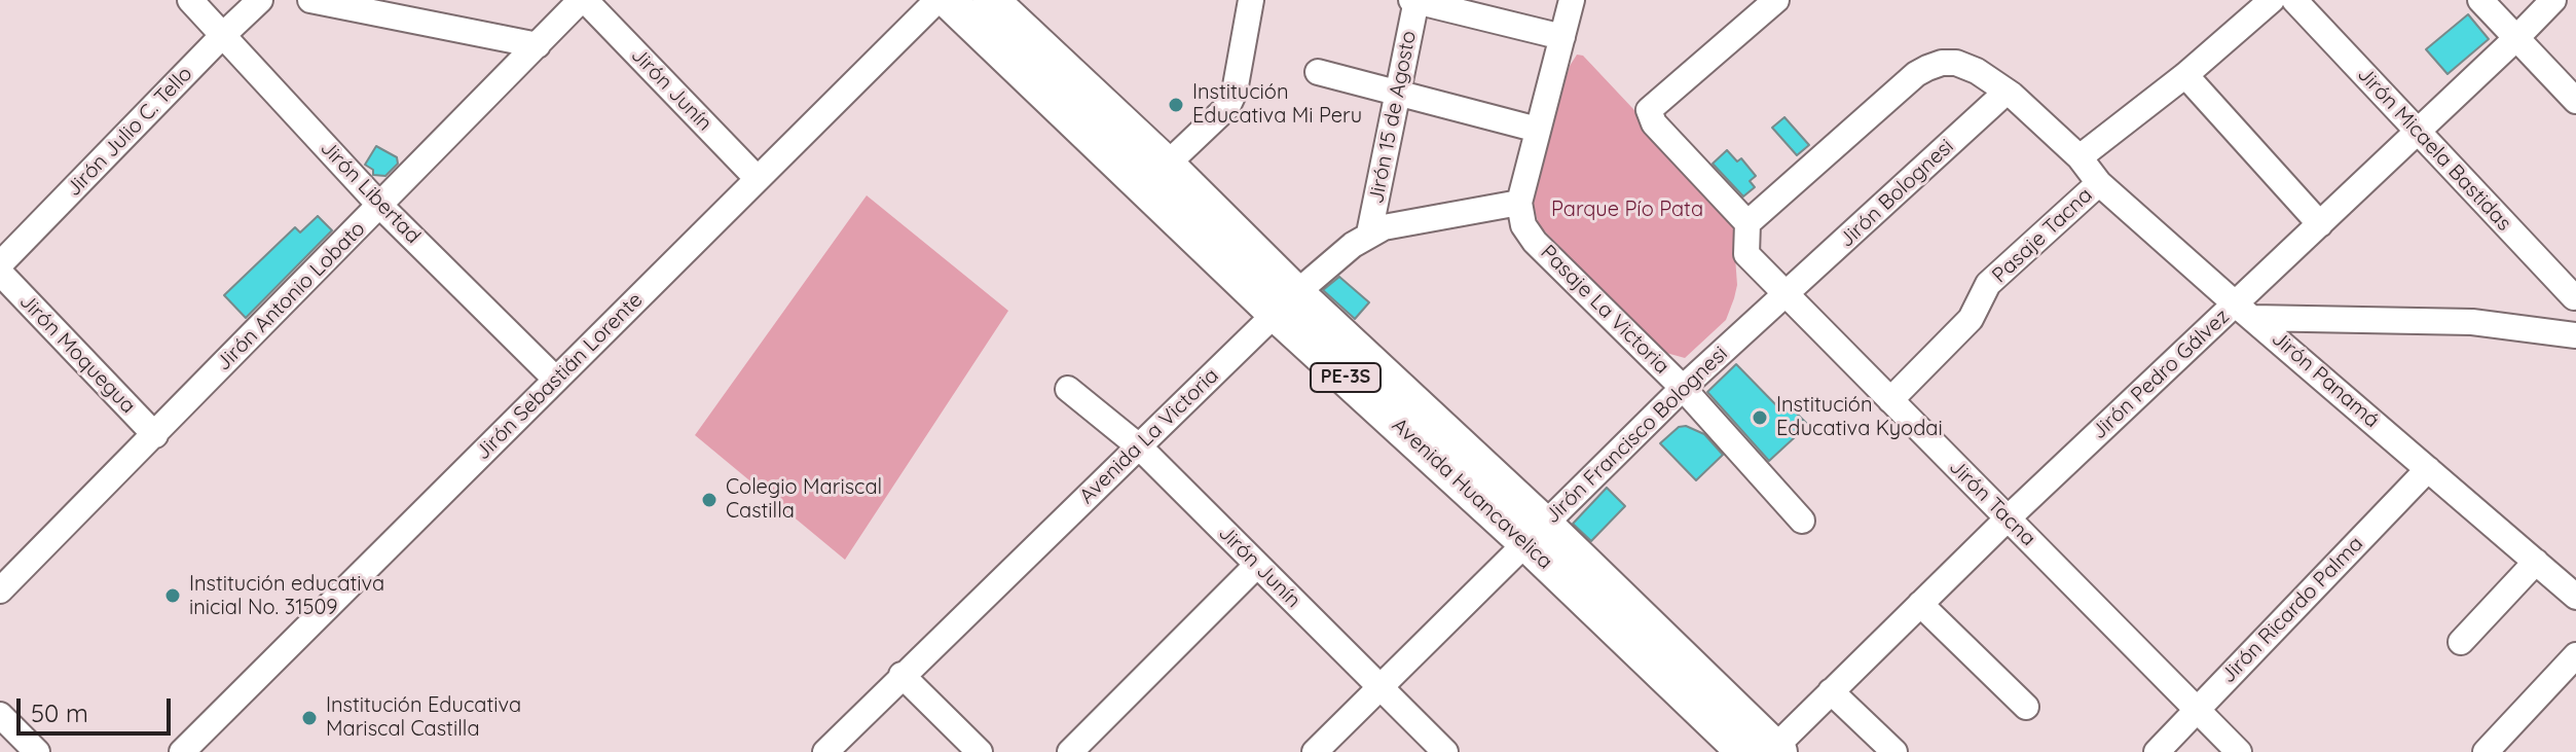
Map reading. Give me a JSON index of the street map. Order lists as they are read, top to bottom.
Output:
{
  "streets": {
    "highway": ["PE-3S", "Avenida Huancavelica"],
    "street": [
      "Jirón Junín",
      "Jirón 15 de Agosto",
      "Jirón Julio C. Tello",
      "Jirón Micaela Bastidas",
      "Jirón Libertad",
      "Jirón Bolognesi",
      "Pasaje Tacna",
      "Jirón Antonio Lobato",
      "Pasaje La Victoria",
      "Jirón Moquegua",
      "Jirón Pedro Gálvez",
      "Jirón Sebastián Lorente",
      "Jirón Panamá",
      "Jirón Francisco Bolognesi",
      "Avenida La Victoria",
      "Jirón Tacna",
      "Jirón Ricardo Palma"
    ]
  },
  "crossings": [
    ["Jirón Junín", "Jirón Antonio Lobato"],
    ["Jirón Junín", "Jirón Sebastián Lorente"],
    ["Jirón Junín", "Jirón Francisco Bolognesi"],
    ["Jirón Junín", "Avenida La Victoria"],
    ["Jirón 15 de Agosto", "Avenida La Victoria"],
    ["Jirón Julio C. Tello", "Jirón Libertad"],
    ["Jirón Micaela Bastidas", "Jirón Pedro Gálvez"],
    ["Jirón Libertad", "Jirón Antonio Lobato"],
    ["Jirón Libertad", "Jirón Sebastián Lorente"],
    ["Jirón Bolognesi", "Jirón Panamá"],
    ["Jirón Bolognesi", "Jirón Francisco Bolognesi"],
    ["Jirón Bolognesi", "Jirón Tacna"],
    ["Pasaje Tacna", "Jirón Panamá"],
    ["Pasaje Tacna", "Jirón Tacna"],
    ["Jirón Antonio Lobato", "Jirón Moquegua"],
    ["Pasaje La Victoria", "Jirón Francisco Bolognesi"],
    ["Pasaje La Victoria", "Avenida La Victoria"],
    ["Jirón Pedro Gálvez", "Jirón Panamá"],
    ["Jirón Pedro Gálvez", "Avenida Huancavelica"],
    ["Jirón Pedro Gálvez", "Jirón Tacna"],
    ["Jirón Panamá", "Jirón Tacna"],
    ["Jirón Panamá", "Jirón Ricardo Palma"],
    ["Jirón Francisco Bolognesi", "Avenida Huancavelica"],
    ["Jirón Francisco Bolognesi", "Jirón Tacna"],
    ["Avenida La Victoria", "Avenida Huancavelica"],
    ["Jirón Tacna", "Jirón Ricardo Palma"]
  ],
  "parks": ["Parque Pío Pata"],
  "places": [
    "Institución Educativa Mi Peru",
    "Institución Educativa Kyodai",
    "Colegio Mariscal Castilla",
    "Institución educativa inicial No. 31509",
    "Institución Educativa Mariscal Castilla"
  ],
  "scale_bar": "50 m"
}
